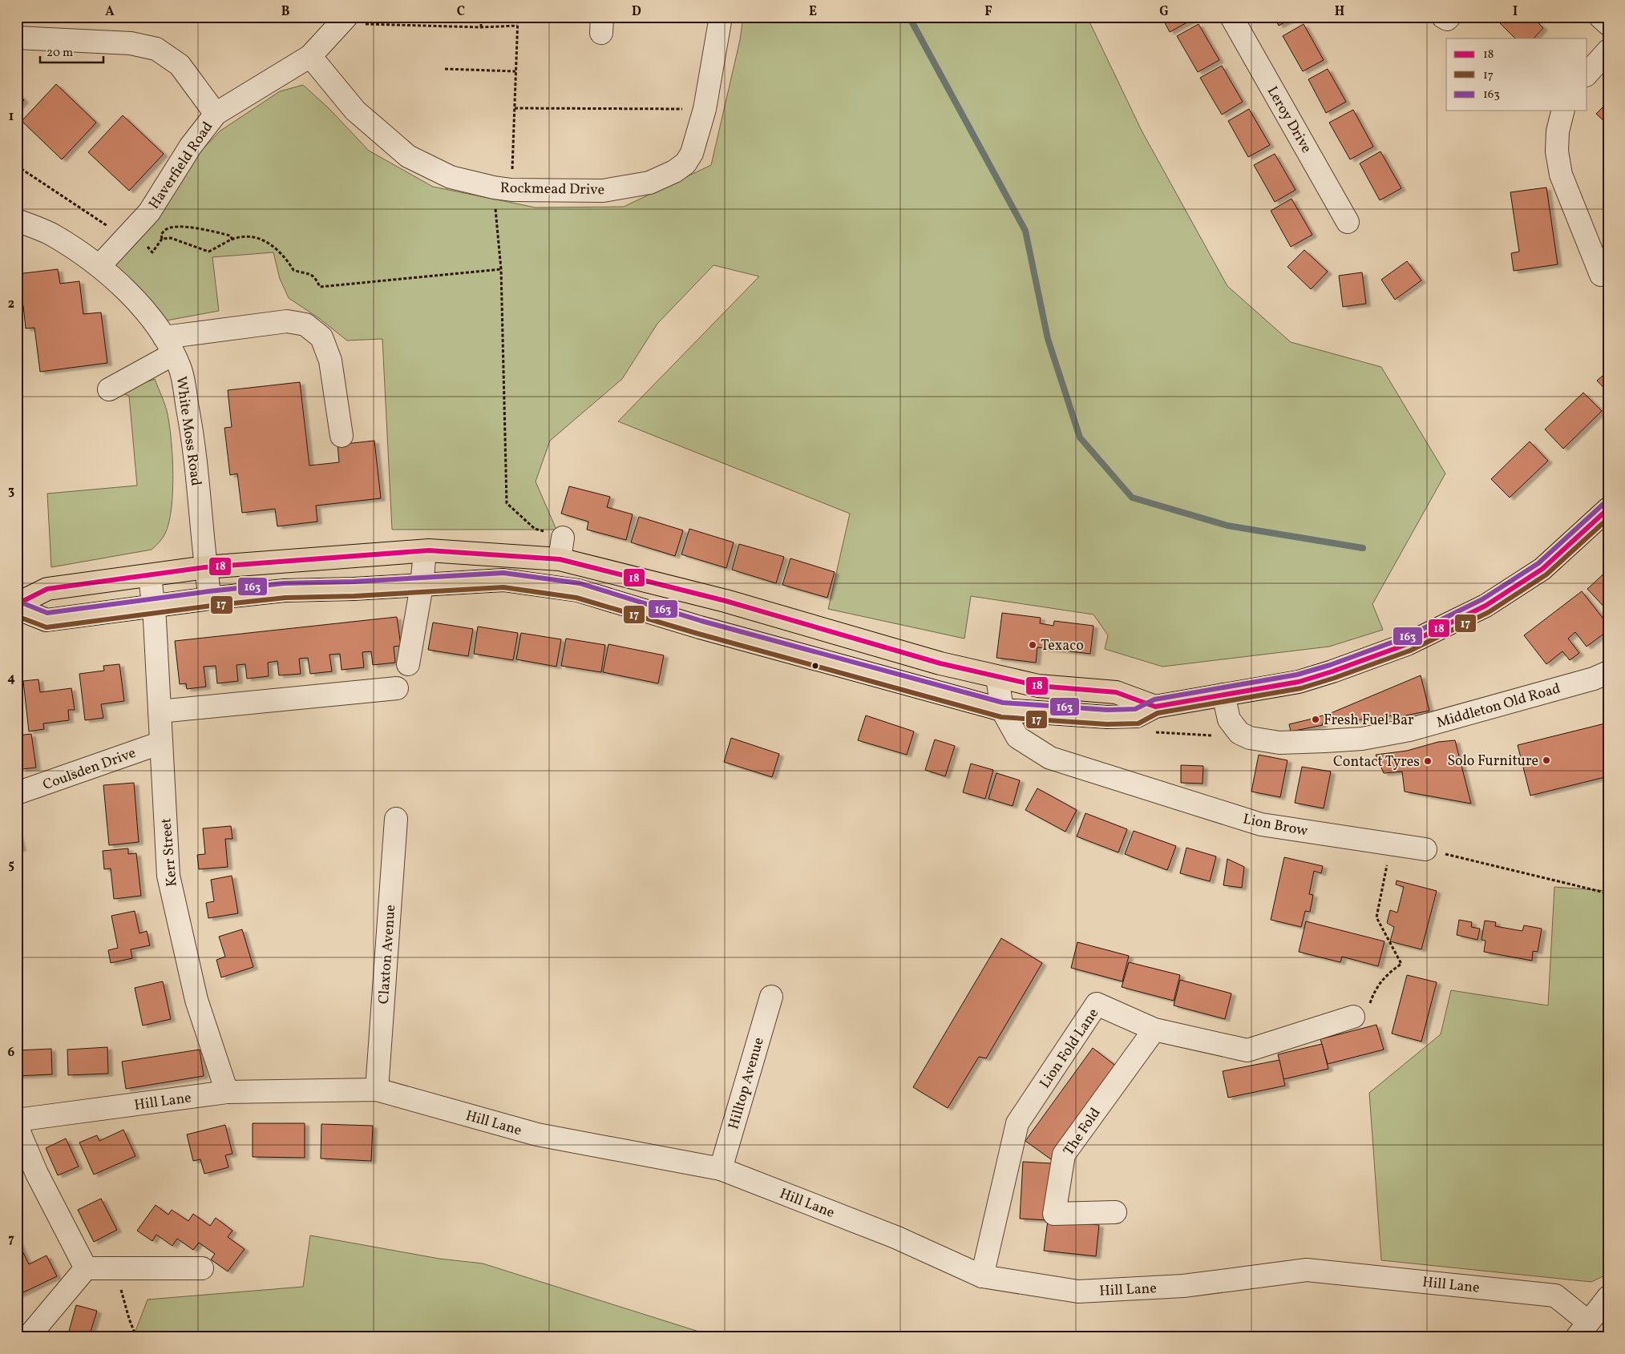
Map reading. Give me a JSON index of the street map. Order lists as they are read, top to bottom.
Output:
{
  "streets": {
    "street": [
      "Leroy Drive",
      "Haverfield Road",
      "Rockmead Drive",
      "White Moss Road",
      "Middleton Old Road",
      "Coulsden Drive",
      "Lion Brow",
      "Kerr Street",
      "Claxton Avenue",
      "Lion Fold Lane",
      "Hilltop Avenue",
      "Hill Lane",
      "The Fold"
    ]
  },
  "crossings": [
    ["Haverfield Road", "Rockmead Drive"],
    ["Haverfield Road", "White Moss Road"],
    ["Coulsden Drive", "Kerr Street"],
    ["Kerr Street", "Hill Lane"],
    ["Claxton Avenue", "Hill Lane"],
    ["Lion Fold Lane", "Hill Lane"],
    ["Lion Fold Lane", "The Fold"],
    ["Hilltop Avenue", "Hill Lane"]
  ],
  "places": [
    "Texaco",
    "Fresh Fuel Bar",
    "Solo Furniture",
    "Contact Tyres"
  ],
  "lines": ["transit line 163", "transit line 18", "transit line 17"],
  "legend": ["18", "17", "163"],
  "scale_bar": "20 m",
  "grid": {
    "columns": [
      "A",
      "B",
      "C",
      "D",
      "E",
      "F",
      "G",
      "H",
      "I"
    ],
    "rows": [
      "1",
      "2",
      "3",
      "4",
      "5",
      "6",
      "7"
    ]
  }
}
